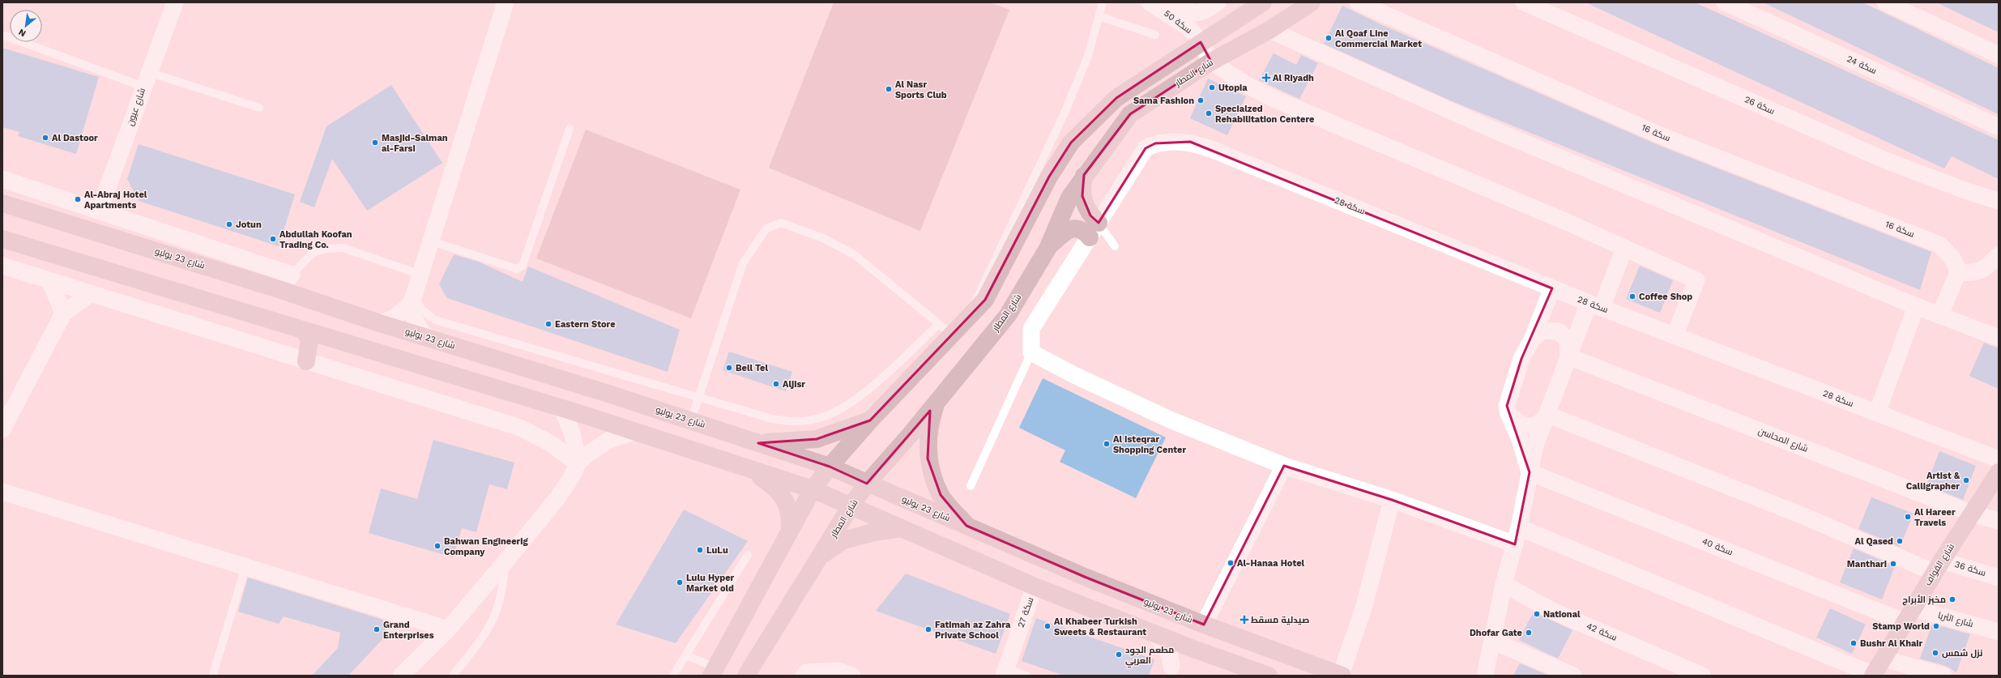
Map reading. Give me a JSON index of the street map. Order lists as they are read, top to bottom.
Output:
{
  "streets": {
    "main road": ["شارع المطار", "شارع 23 يوليو", "شارع القواف"],
    "street": [
      "سكة 50",
      "سكة 24",
      "سكة 26",
      "شارع عيون",
      "سكة 16",
      "سكة 28",
      "شارع المحاسن",
      "سكة 40",
      "سكة 36",
      "سكة 27",
      "شارع الثريا",
      "سكة 42"
    ]
  },
  "crossings": [
    ["سكة 50", "شارع المطار"],
    ["شارع المطار", "شارع 23 يوليو"],
    ["شارع المحاسن", "شارع القواف"],
    ["سكة 40", "شارع القواف"],
    ["سكة 40", "شارع الثريا"],
    ["شارع القواف", "سكة 36"],
    ["شارع القواف", "شارع الثريا"]
  ],
  "places": {
    "other": [
      "Al Qoaf Line Commercial Market",
      "Utopia",
      "Al Nasr Sports Club",
      "Sama Fashion",
      "Specialzed Rehabilitation Centere",
      "Al Dastoor",
      "Masjid-Salman al-Farsi",
      "Al-Abraj Hotel Apartments",
      "Jotun",
      "Abdullah Koofan Trading Co.",
      "Coffee Shop",
      "Eastern Store",
      "Bell Tel",
      "Aljisr",
      "Al Isteqrar Shopping Center",
      "Artist & Calligrapher",
      "Al Hareer Travels",
      "Al Qased",
      "Bahwan Engineerig Company",
      "LuLu",
      "Al-Hanaa Hotel",
      "Manthari",
      "Lulu Hyper Market old",
      "مخبز الأبراج",
      "National",
      "Al Khabeer Turkish Sweets & Restaurant",
      "Stamp World",
      "Grand Enterprises",
      "Fatimah az Zahra Private School",
      "Dhofar Gate",
      "Bushr Al Khair",
      "نزل شمس",
      "مطعم الجود العربي"
    ],
    "health": ["Al Riyadh", "صيدلية مسقط"]
  },
  "north": "bottom left"
}
